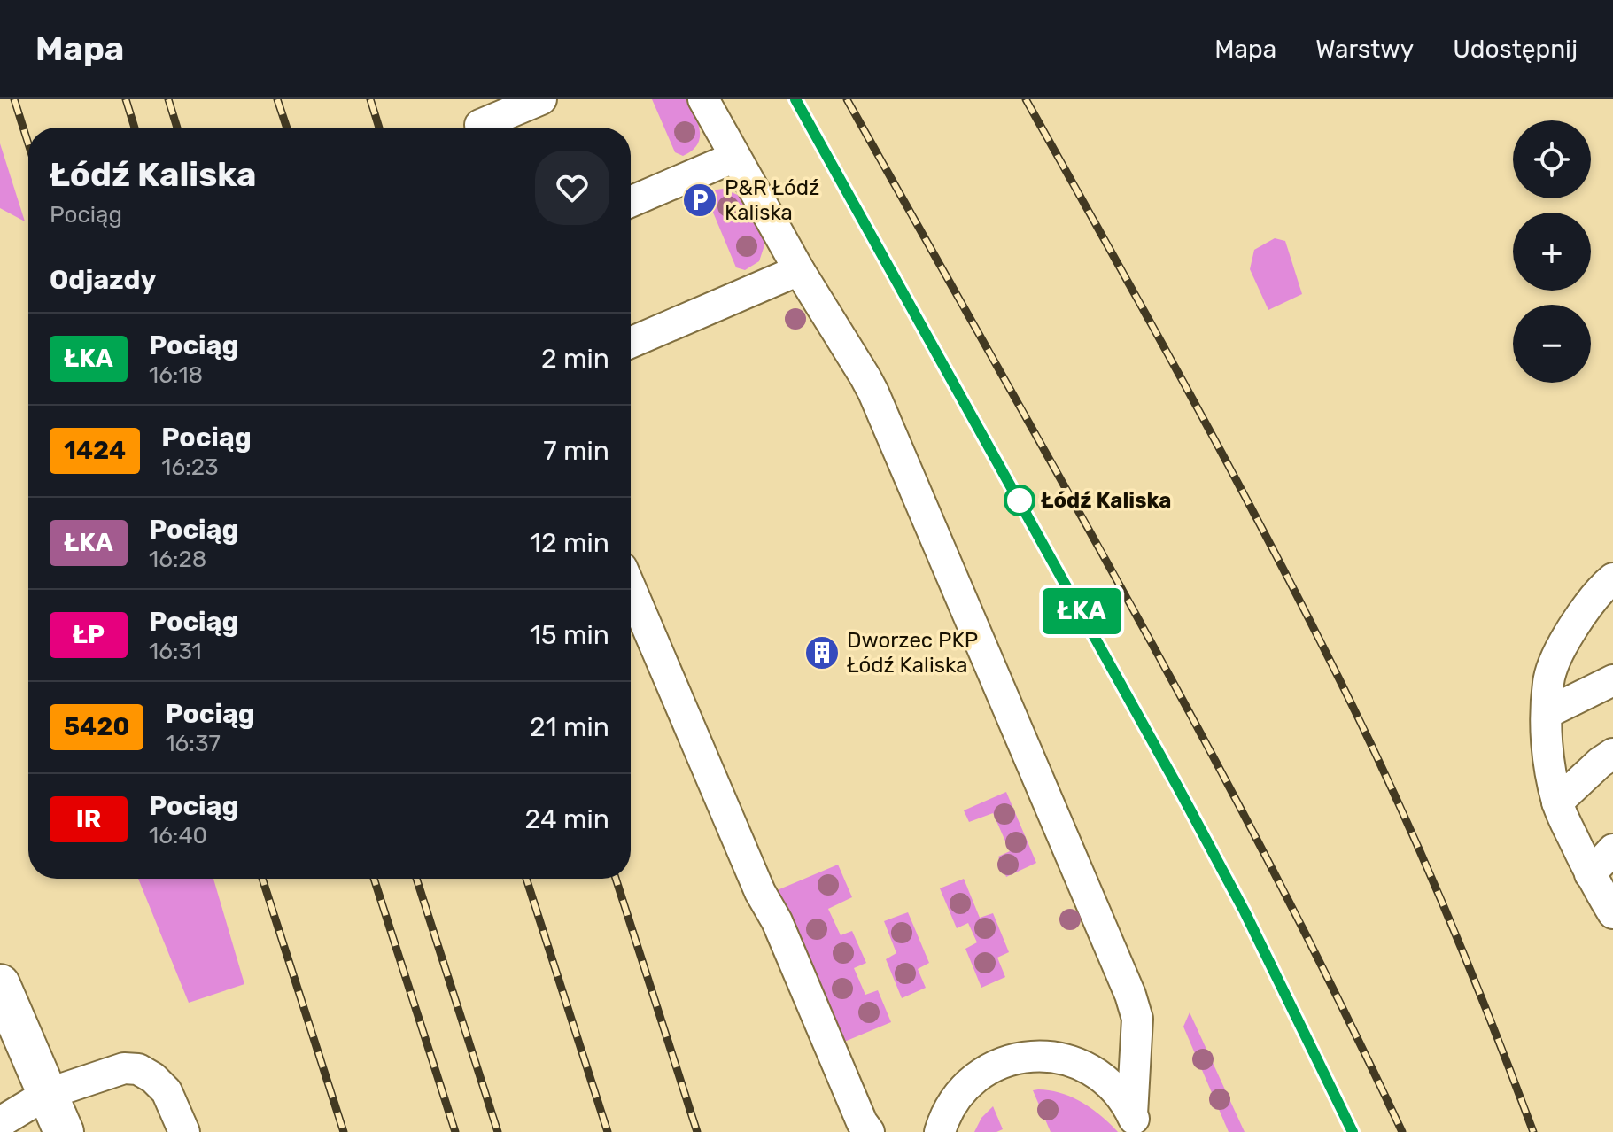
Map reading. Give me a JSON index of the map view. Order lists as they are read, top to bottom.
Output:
{
  "places": {
    "parking": ["P&R Łódź Kaliska"],
    "other": ["Łódź Kaliska"],
    "building": ["Dworzec PKP Łódź Kaliska"]
  },
  "page": {
    "header": "Mapa",
    "nav": ["Mapa", "Warstwy", "Udostępnij"],
    "on_map": "ŁKA",
    "map_buttons": ["+", "−"],
    "heading": [
      ["Łódź Kaliska", "Pociąg"],
      "Odjazdy"
    ],
    "list": [
      {
        "mark": "ŁKA",
        "name": "Pociąg",
        "note": "16:18",
        "value": "2 min"
      },
      {
        "mark": "1424",
        "name": "Pociąg",
        "note": "16:23",
        "value": "7 min"
      },
      {
        "mark": "ŁKA",
        "name": "Pociąg",
        "note": "16:28",
        "value": "12 min"
      },
      {
        "mark": "ŁP",
        "name": "Pociąg",
        "note": "16:31",
        "value": "15 min"
      },
      {
        "mark": "5420",
        "name": "Pociąg",
        "note": "16:37",
        "value": "21 min"
      },
      {
        "mark": "IR",
        "name": "Pociąg",
        "note": "16:40",
        "value": "24 min"
      }
    ]
  }
}
